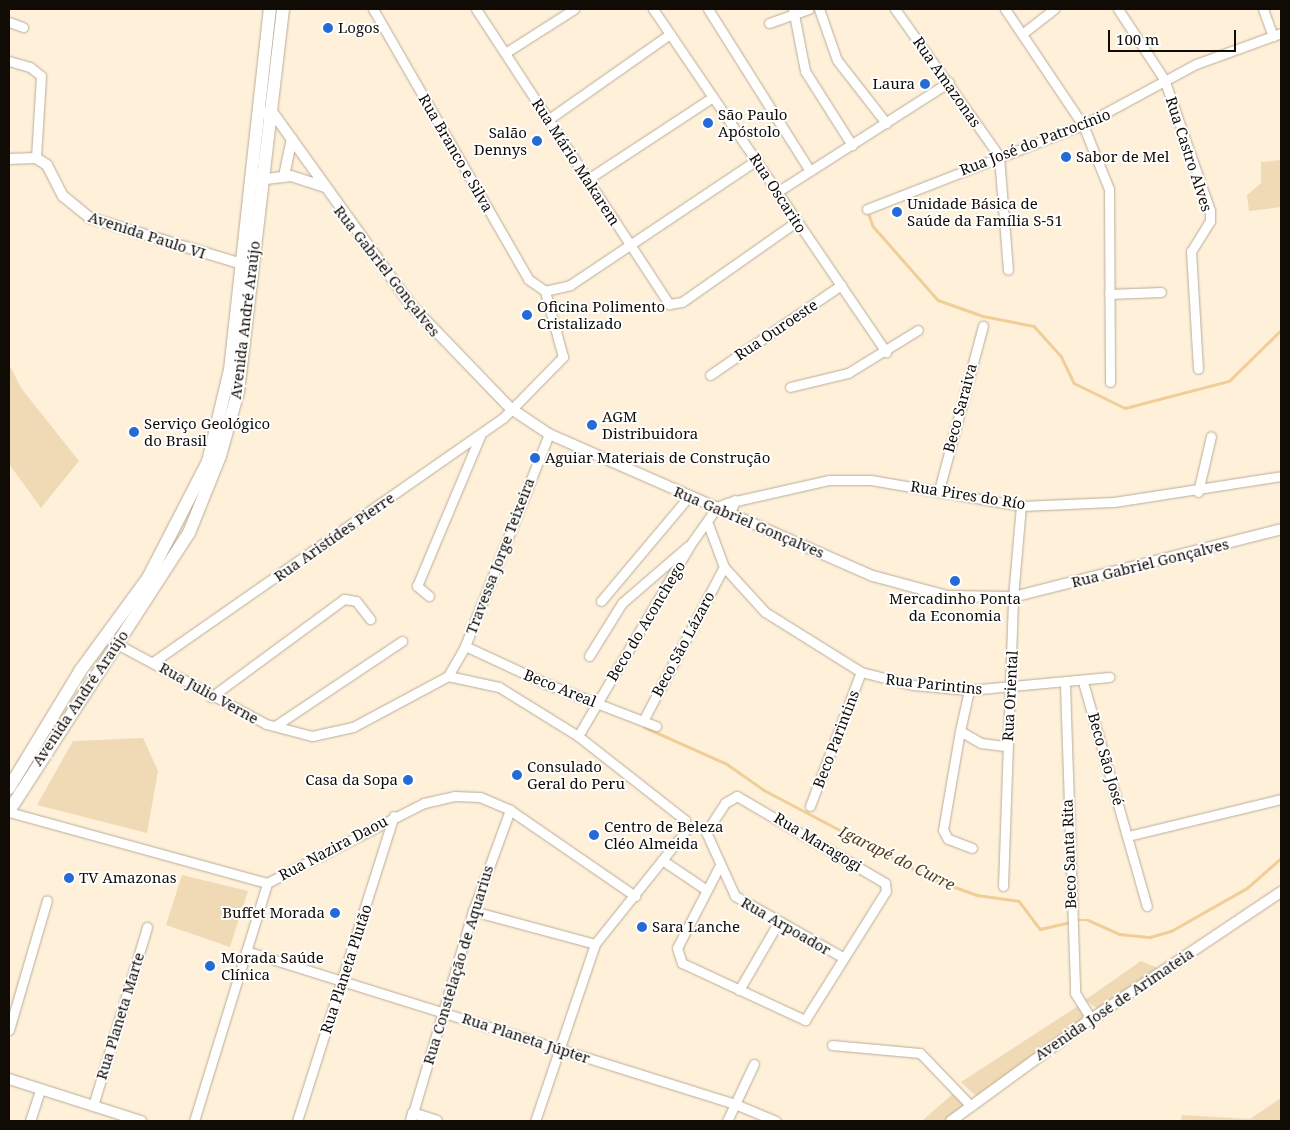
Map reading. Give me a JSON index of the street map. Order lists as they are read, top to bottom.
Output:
{
  "streets": {
    "main road": ["Avenida André Araújo"],
    "street": [
      "Rua Amazonas",
      "Rua José do Patrocínio",
      "Rua Branco e Silva",
      "Rua Castro Alves",
      "Rua Mário Makarem",
      "Rua Oscarito",
      "Avenida Paulo VI",
      "Rua Gabriel Gonçalves",
      "Rua Ouroeste",
      "Beco Saraiva",
      "Rua Pires do Río",
      "Rua Aristídes Pierre",
      "Travessa Jorge Teixeira",
      "Beco do Aconchego",
      "Beco São Lázaro",
      "Rua Parintins",
      "Beco Areal",
      "Rua Julio Verne",
      "Rua Oriental",
      "Beco Parintins",
      "Beco São José",
      "Rua Maragogi",
      "Rua Nazira Daou",
      "Beco Santa Rita",
      "Rua Arpoador",
      "Rua Constelação de Aquarius",
      "Rua Planeta Plutão",
      "Avenida José de Arimateia",
      "Rua Planeta Marte",
      "Rua Planeta Júpter"
    ]
  },
  "crossings": [
    ["Rua Amazonas", "Rua José do Patrocínio"],
    ["Rua José do Patrocínio", "Rua Castro Alves"],
    ["Rua Branco e Silva", "Rua Aristídes Pierre"],
    ["Rua Mário Makarem", "Rua Oscarito"],
    ["Rua Oscarito", "Rua Ouroeste"],
    ["Avenida Paulo VI", "Avenida André Araújo"],
    ["Rua Gabriel Gonçalves", "Avenida André Araújo"],
    ["Rua Gabriel Gonçalves", "Rua Pires do Río"],
    ["Rua Gabriel Gonçalves", "Rua Aristídes Pierre"],
    ["Rua Gabriel Gonçalves", "Travessa Jorge Teixeira"],
    ["Rua Gabriel Gonçalves", "Beco do Aconchego"],
    ["Rua Gabriel Gonçalves", "Rua Oriental"],
    ["Avenida André Araújo", "Rua Julio Verne"],
    ["Avenida André Araújo", "Rua Nazira Daou"],
    ["Beco Saraiva", "Rua Pires do Río"],
    ["Rua Pires do Río", "Beco do Aconchego"],
    ["Rua Pires do Río", "Rua Oriental"],
    ["Rua Aristídes Pierre", "Rua Julio Verne"],
    ["Travessa Jorge Teixeira", "Beco Areal"],
    ["Travessa Jorge Teixeira", "Rua Julio Verne"],
    ["Beco do Aconchego", "Rua Parintins"],
    ["Beco do Aconchego", "Beco Areal"],
    ["Beco São Lázaro", "Rua Parintins"],
    ["Beco São Lázaro", "Beco Areal"],
    ["Rua Parintins", "Rua Oriental"],
    ["Rua Parintins", "Beco Parintins"],
    ["Rua Parintins", "Beco São José"],
    ["Rua Parintins", "Beco Santa Rita"],
    ["Rua Maragogi", "Rua Arpoador"],
    ["Rua Nazira Daou", "Rua Constelação de Aquarius"],
    ["Rua Nazira Daou", "Rua Planeta Plutão"],
    ["Beco Santa Rita", "Avenida José de Arimateia"],
    ["Rua Constelação de Aquarius", "Rua Planeta Júpter"],
    ["Rua Planeta Plutão", "Rua Planeta Júpter"]
  ],
  "water": ["Igarapé do Curre"],
  "places": [
    "Logos",
    "Laura",
    "São Paulo Apóstolo",
    "Salão Dennys",
    "Sabor de Mel",
    "Unidade Básica de Saúde da Família S-51",
    "Oficina Polimento Cristalizado",
    "AGM Distribuidora",
    "Serviço Geológico do Brasil",
    "Aguiar Materiais de Construção",
    "Mercadinho Ponta da Economia",
    "Consulado Geral do Peru",
    "Casa da Sopa",
    "Centro de Beleza Cléo Almeida",
    "TV Amazonas",
    "Buffet Morada",
    "Sara Lanche",
    "Morada Saúde Clínica"
  ],
  "scale_bar": "100 m"
}
